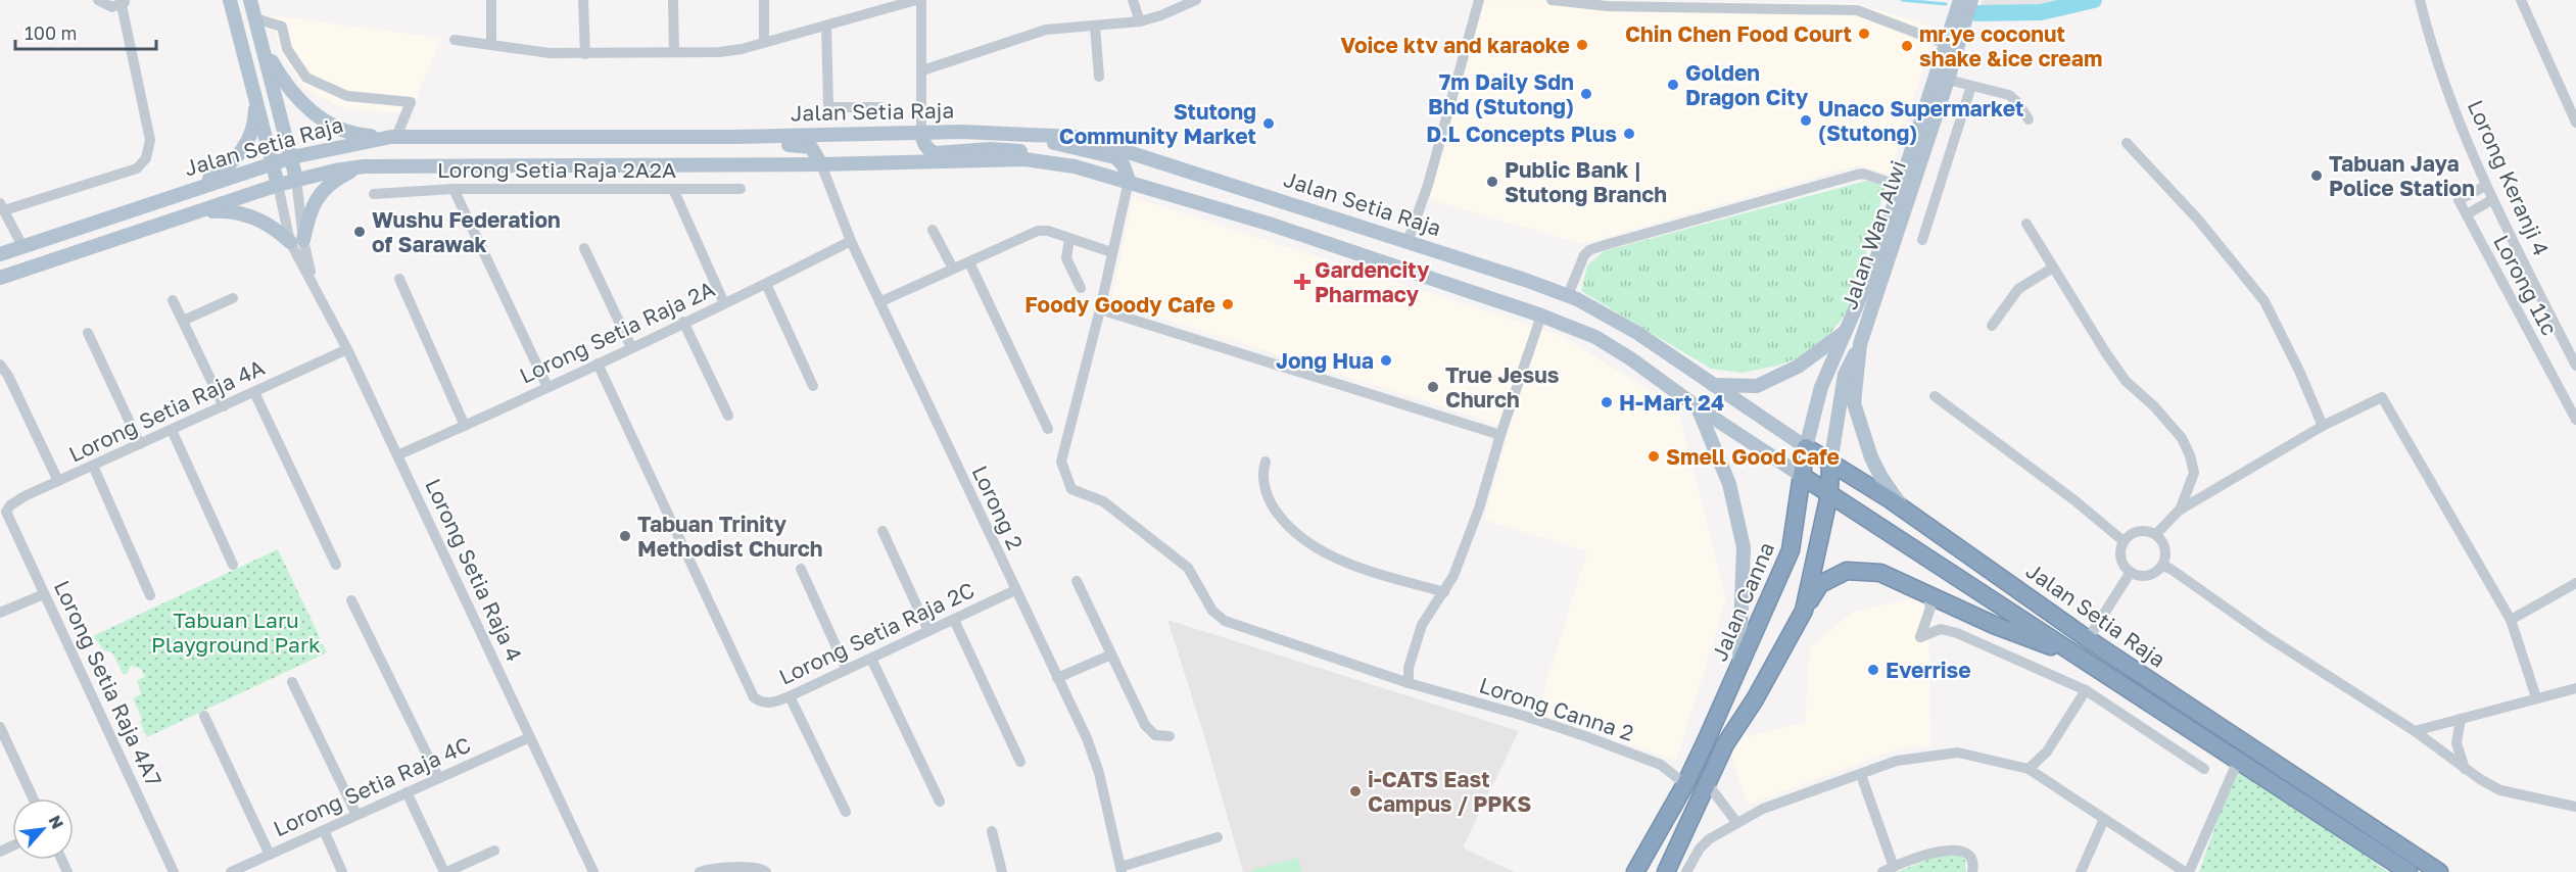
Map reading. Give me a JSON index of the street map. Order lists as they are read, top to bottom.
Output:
{
  "streets": {
    "highway": ["Jalan Setia Raja", "Jalan Canna"],
    "main road": ["Jalan Wan Alwi"],
    "street": [
      "Lorong Setia Raja 2A2A",
      "Lorong Keranji 4",
      "Lorong 11c",
      "Lorong Setia Raja 2A",
      "Lorong Setia Raja 4A",
      "Lorong 2",
      "Lorong Setia Raja 4",
      "Lorong Setia Raja 2C",
      "Lorong Setia Raja 4A7",
      "Lorong Canna 2",
      "Lorong Setia Raja 4C"
    ]
  },
  "crossings": [
    ["Jalan Setia Raja", "Lorong 2"],
    ["Jalan Setia Raja", "Lorong Setia Raja 4"],
    ["Jalan Setia Raja", "Jalan Canna"],
    ["Jalan Setia Raja", "Lorong Canna 2"],
    ["Lorong Keranji 4", "Lorong 11c"],
    ["Jalan Wan Alwi", "Jalan Canna"],
    ["Lorong Setia Raja 2A", "Lorong 2"],
    ["Lorong Setia Raja 2A", "Lorong Setia Raja 4"],
    ["Lorong Setia Raja 2A", "Lorong Setia Raja 2C"],
    ["Lorong Setia Raja 4A", "Lorong Setia Raja 4"],
    ["Lorong Setia Raja 4A", "Lorong Setia Raja 4A7"],
    ["Lorong 2", "Lorong Setia Raja 2C"],
    ["Lorong Setia Raja 4", "Lorong Setia Raja 4C"],
    ["Jalan Canna", "Lorong Canna 2"]
  ],
  "parks": ["Tabuan Laru Playground Park"],
  "places": {
    "other": [
      "Chin Chen Food Court",
      "Voice ktv and karaoke",
      "mr.ye coconut shake &ice cream",
      "Golden Dragon City",
      "7m Daily Sdn Bhd (Stutong)",
      "Unaco Supermarket (Stutong)",
      "Stutong Community Market",
      "D.L Concepts Plus",
      "Tabuan Jaya Police Station",
      "Public Bank | Stutong Branch",
      "Wushu Federation of Sarawak",
      "Foody Goody Cafe",
      "Jong Hua",
      "True Jesus Church",
      "H-Mart 24",
      "Smell Good Cafe",
      "Tabuan Trinity Methodist Church",
      "Everrise",
      "i-CATS East Campus / PPKS"
    ],
    "health": ["Gardencity Pharmacy"]
  },
  "scale_bar": "100 m",
  "north": "top right"
}
